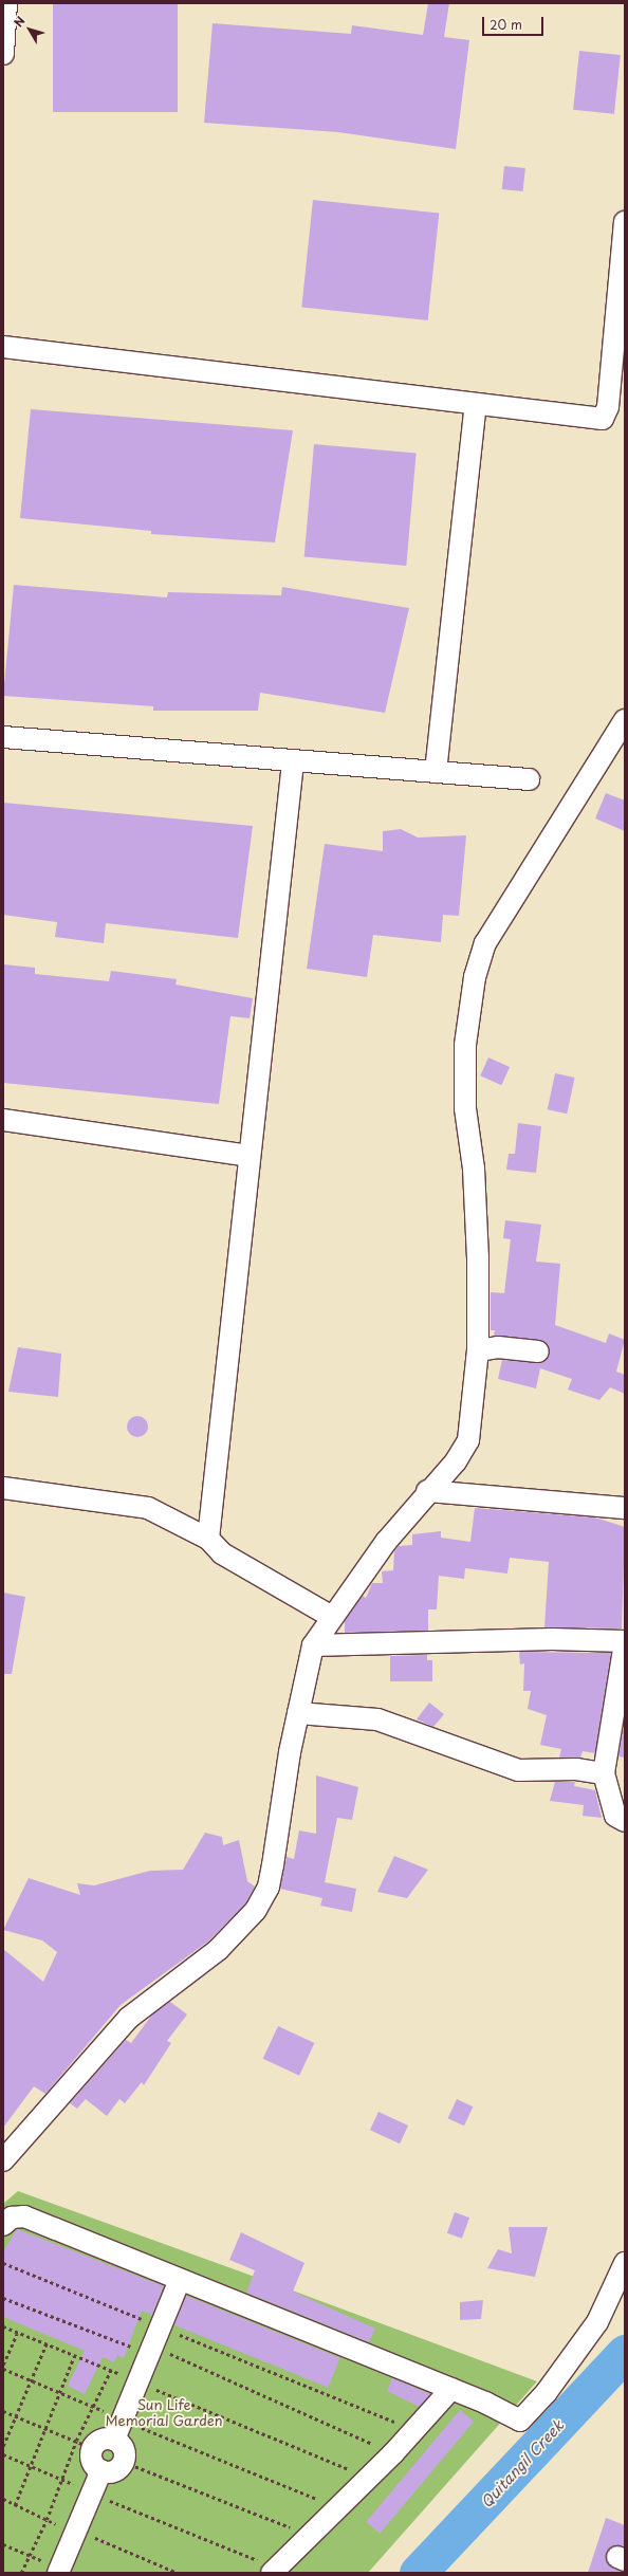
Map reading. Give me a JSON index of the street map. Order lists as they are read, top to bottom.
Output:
{
  "water": ["Quitangil Creek"],
  "parks": ["Sun Life Memorial Garden"],
  "scale_bar": "20 m",
  "north": "top left"
}
